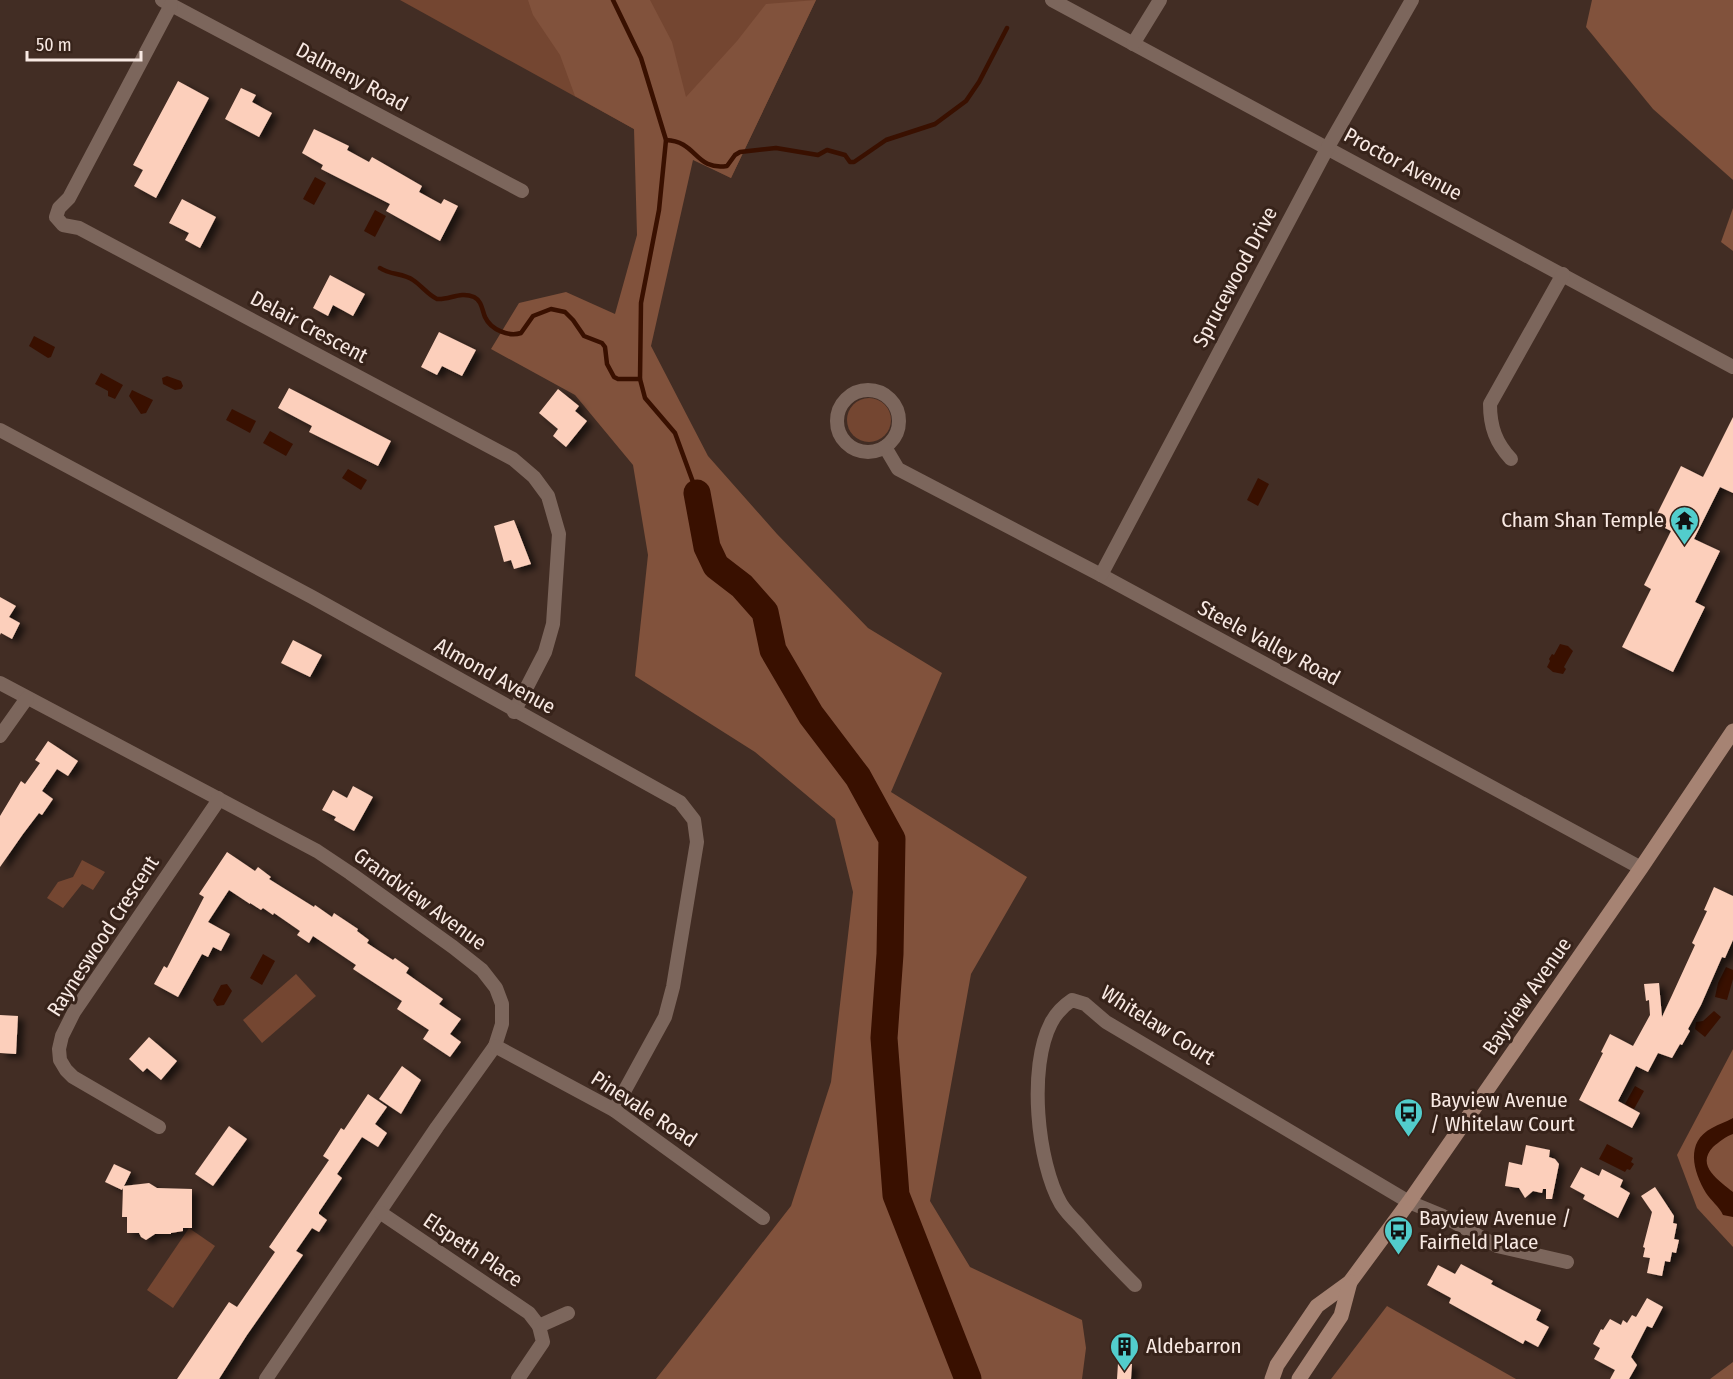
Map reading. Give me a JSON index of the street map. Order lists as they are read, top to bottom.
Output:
{
  "streets": {
    "main road": ["Bayview Avenue"],
    "street": [
      "Dalmeny Road",
      "Proctor Avenue",
      "Sprucewood Drive",
      "Delair Crescent",
      "Steele Valley Road",
      "Almond Avenue",
      "Grandview Avenue",
      "Rayneswood Crescent",
      "Whitelaw Court",
      "Pinevale Road",
      "Elspeth Place"
    ]
  },
  "crossings": [
    ["Dalmeny Road", "Delair Crescent"],
    ["Proctor Avenue", "Sprucewood Drive"],
    ["Sprucewood Drive", "Steele Valley Road"],
    ["Delair Crescent", "Almond Avenue"],
    ["Steele Valley Road", "Bayview Avenue"],
    ["Almond Avenue", "Pinevale Road"],
    ["Grandview Avenue", "Rayneswood Crescent"],
    ["Grandview Avenue", "Pinevale Road"],
    ["Grandview Avenue", "Elspeth Place"],
    ["Bayview Avenue", "Whitelaw Court"]
  ],
  "places": {
    "temple": ["Cham Shan Temple"],
    "bus stop": ["Bayview Avenue / Whitelaw Court", "Bayview Avenue / Fairfield Place"],
    "building": ["Aldebarron"]
  },
  "scale_bar": "50 m"
}
